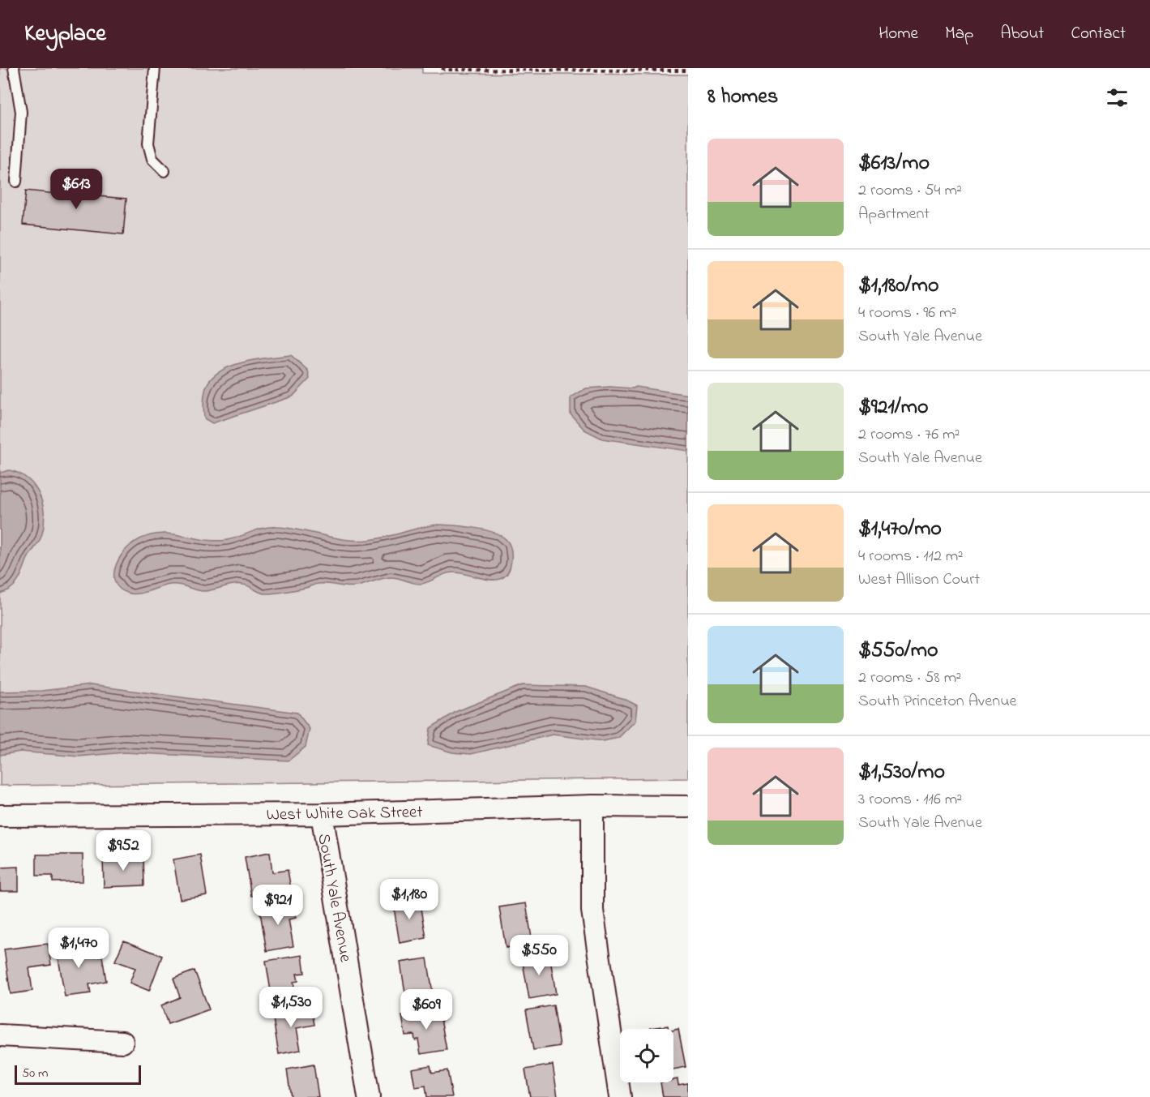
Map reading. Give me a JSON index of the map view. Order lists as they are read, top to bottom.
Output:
{
  "streets": {
    "street": ["West White Oak Street", "South Yale Avenue"]
  },
  "crossings": [
    ["West White Oak Street", "South Yale Avenue"]
  ],
  "scale_bar": "50 m",
  "page": {
    "header": "Keyplace",
    "nav": [
      "Home",
      "Map",
      "About",
      "Contact"
    ],
    "heading": "8 homes",
    "list": [
      {
        "name": "$613/mo",
        "note": "2 rooms · 54 m² · Apartment"
      },
      {
        "name": "$1,180/mo",
        "note": "4 rooms · 96 m² · South Yale Avenue"
      },
      {
        "name": "$921/mo",
        "note": "2 rooms · 76 m² · South Yale Avenue"
      },
      {
        "name": "$1,470/mo",
        "note": "4 rooms · 112 m² · West Allison Court"
      },
      {
        "name": "$550/mo",
        "note": "2 rooms · 58 m² · South Princeton Avenue"
      },
      {
        "name": "$1,530/mo",
        "note": "3 rooms · 116 m² · South Yale Avenue"
      }
    ],
    "price": [
      "$613",
      "$952",
      "$1,180",
      "$921",
      "$1,470",
      "$550",
      "$1,530",
      "$609"
    ],
    "scale": "50 m"
  }
}
